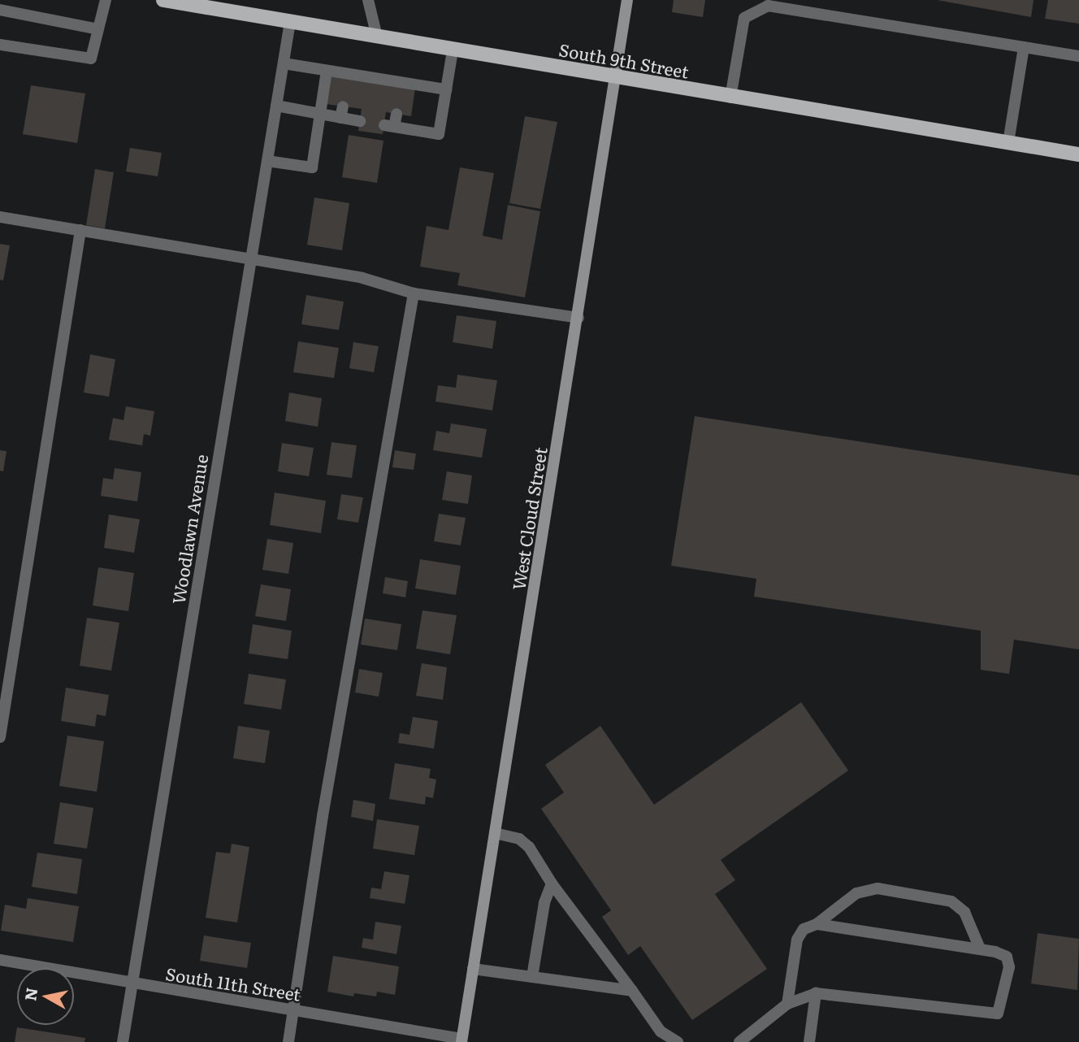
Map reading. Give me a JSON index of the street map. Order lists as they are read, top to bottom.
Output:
{
  "streets": {
    "main road": ["South 9th Street", "West Cloud Street"],
    "street": ["Woodlawn Avenue", "South 11th Street"]
  },
  "crossings": [
    ["South 9th Street", "West Cloud Street"],
    ["South 9th Street", "Woodlawn Avenue"],
    ["West Cloud Street", "South 11th Street"],
    ["Woodlawn Avenue", "South 11th Street"]
  ],
  "north": "left"
}
